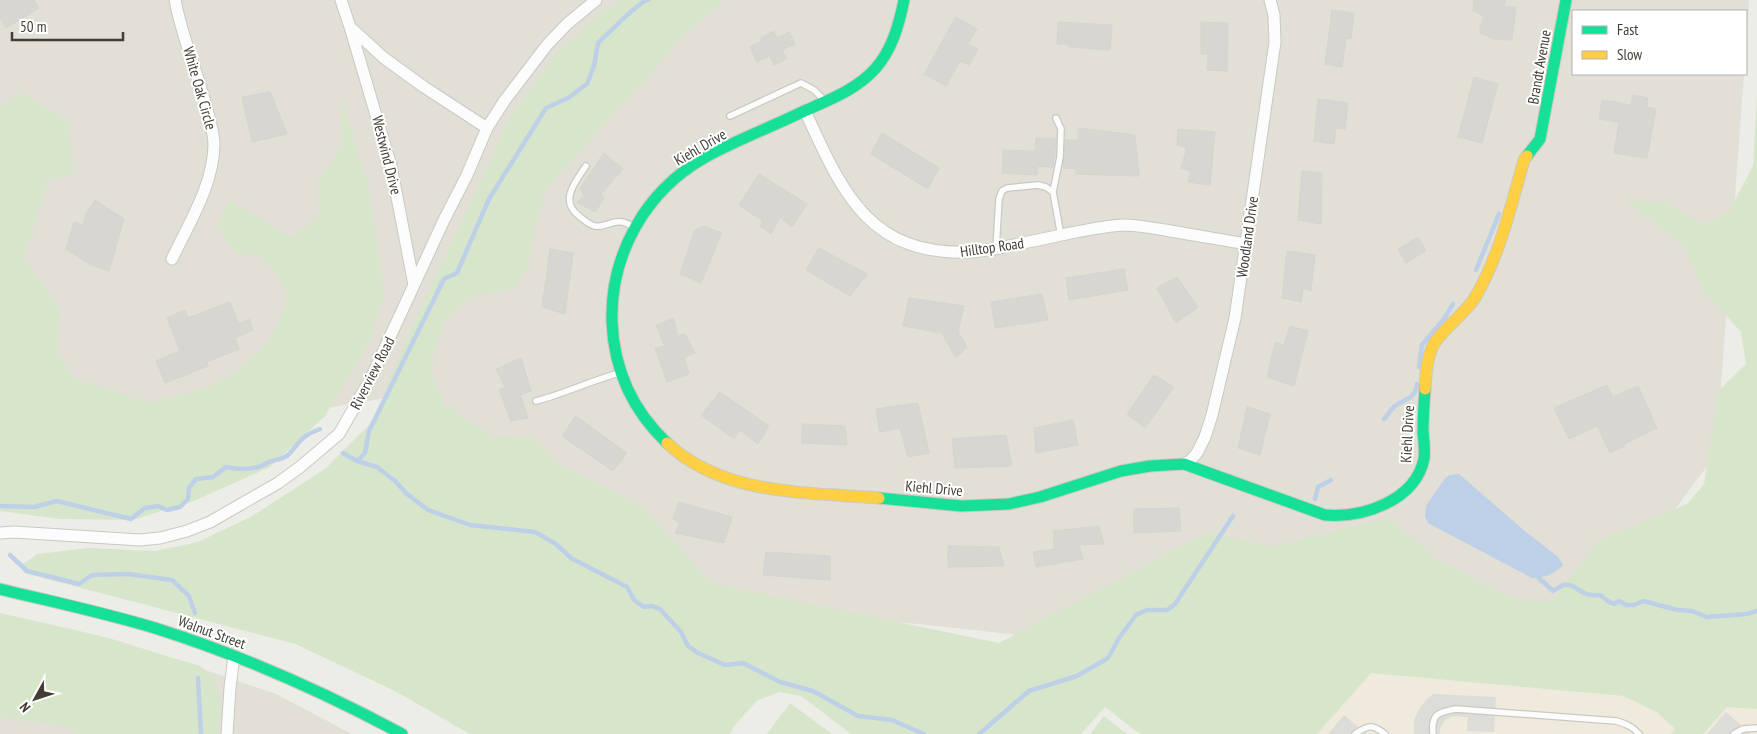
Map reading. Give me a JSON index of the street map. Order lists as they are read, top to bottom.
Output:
{
  "streets": {
    "street": [
      "Brandt Avenue",
      "White Oak Circle",
      "Kiehl Drive",
      "Westwind Drive",
      "Woodland Drive",
      "Hilltop Road",
      "Riverview Road",
      "Walnut Street"
    ]
  },
  "crossings": [
    ["Brandt Avenue", "Kiehl Drive"],
    ["Kiehl Drive", "Woodland Drive"],
    ["Kiehl Drive", "Hilltop Road"],
    ["Westwind Drive", "Riverview Road"],
    ["Woodland Drive", "Hilltop Road"]
  ],
  "legend": ["Fast", "Slow"],
  "scale_bar": "50 m",
  "north": "bottom left"
}
